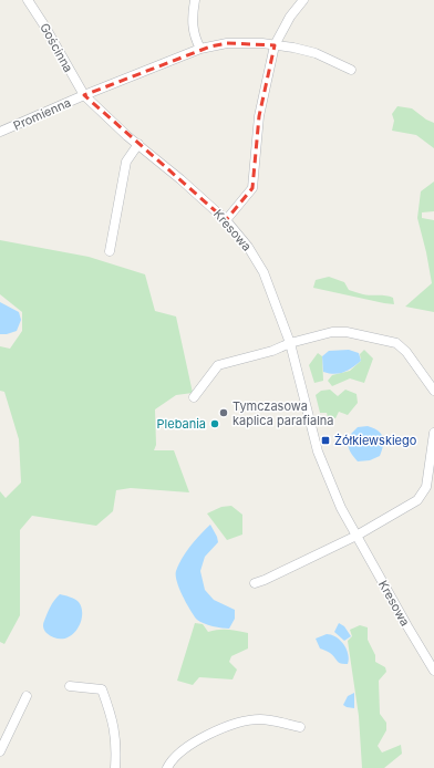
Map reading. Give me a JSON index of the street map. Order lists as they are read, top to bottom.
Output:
{
  "streets": {
    "street": ["Gościnna", "Promienna", "Kresowa"]
  },
  "crossings": [
    ["Gościnna", "Promienna"],
    ["Gościnna", "Kresowa"],
    ["Promienna", "Kresowa"]
  ],
  "places": {
    "other": ["Tymczasowa kaplica parafialna", "Plebania"],
    "transit": ["Żółkiewskiego"]
  }
}
